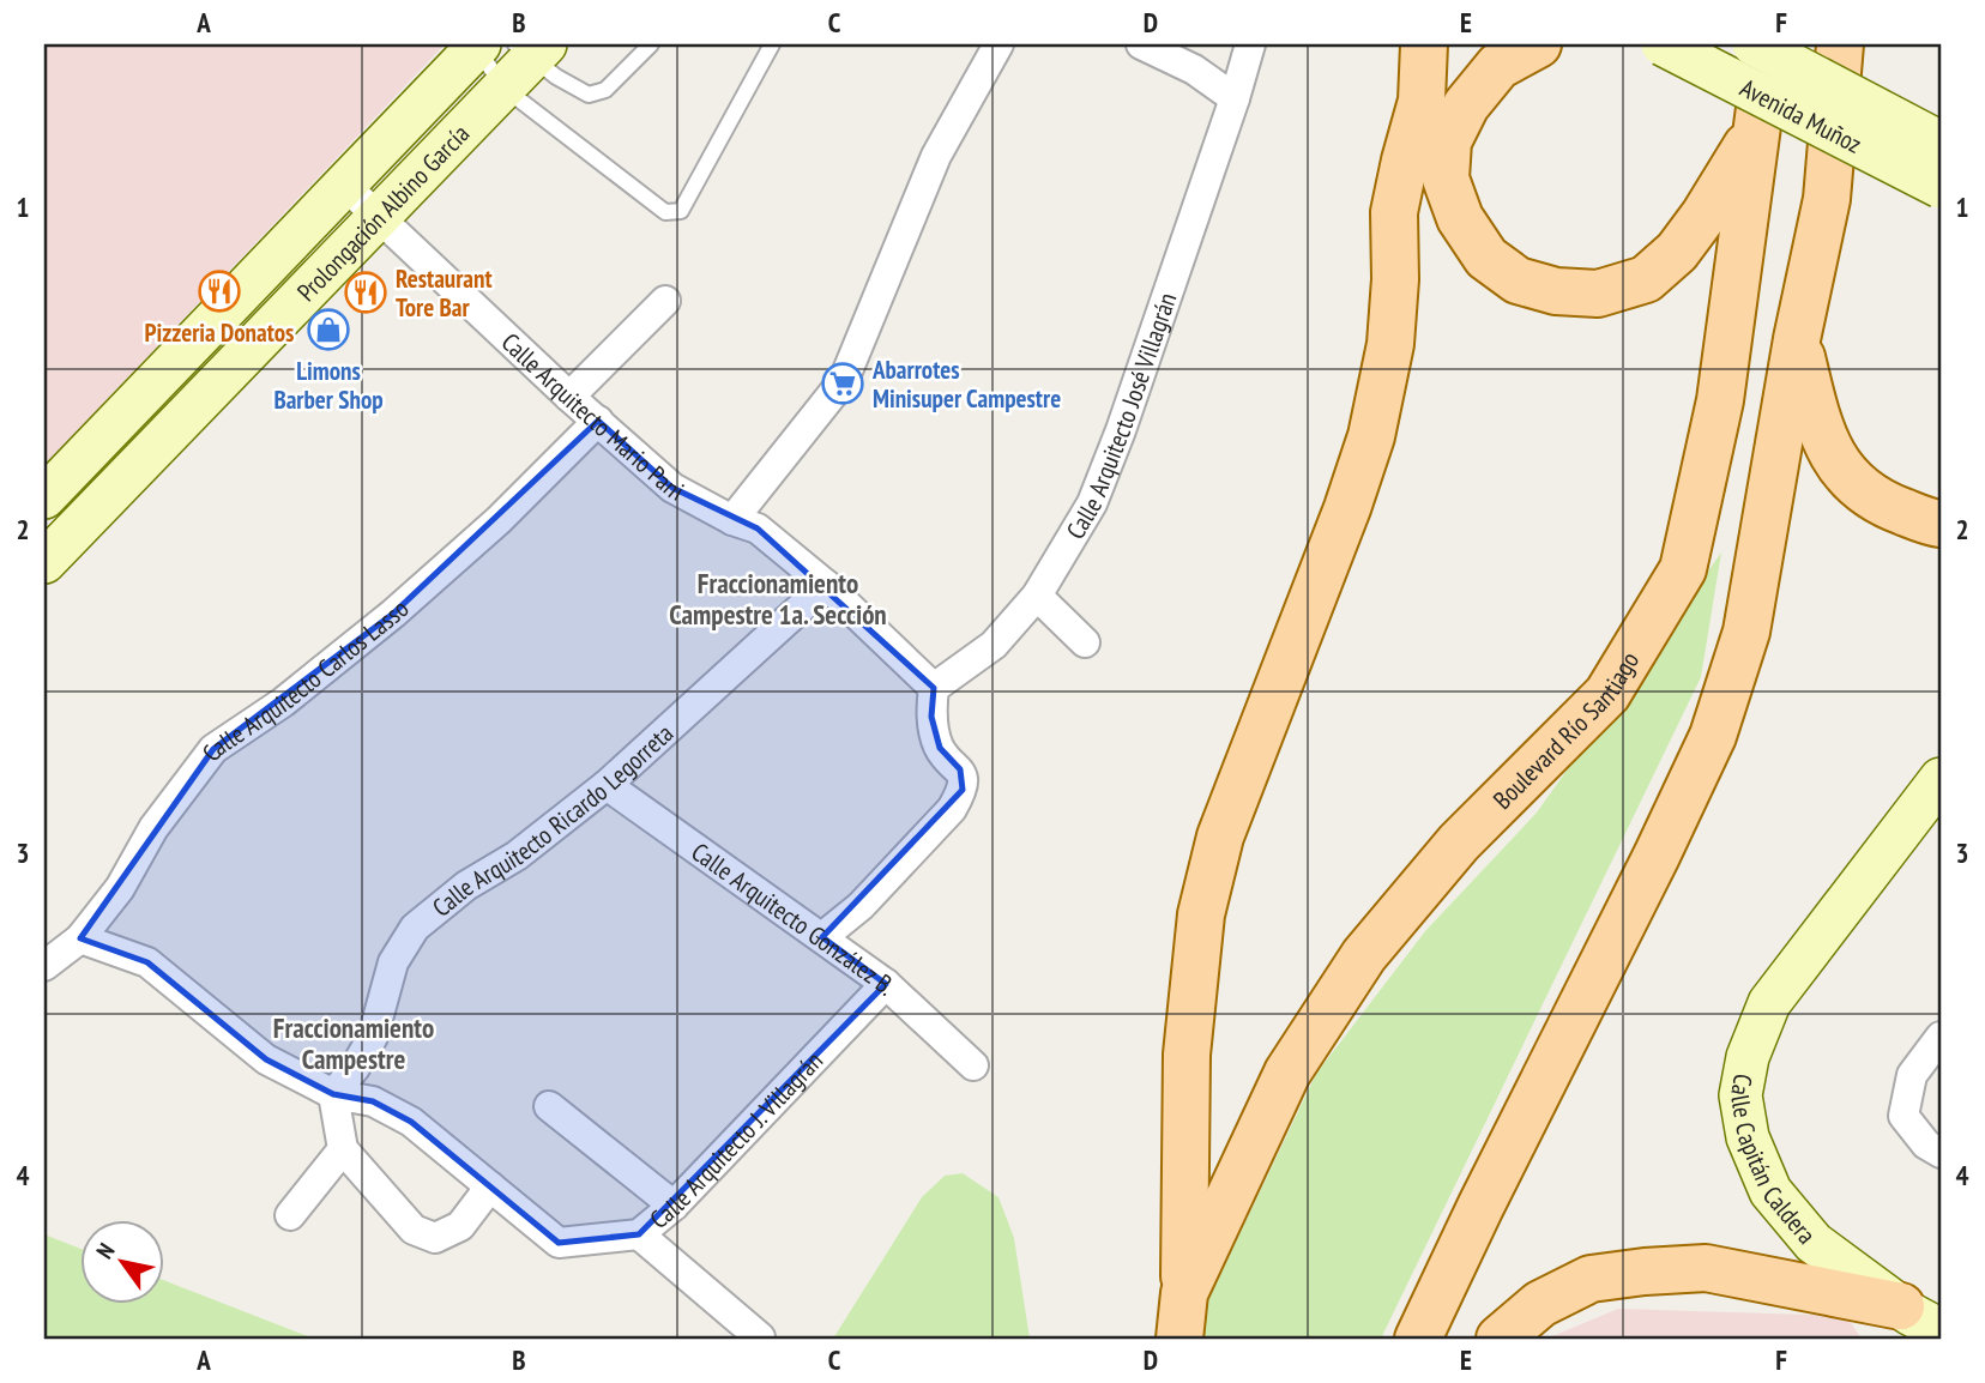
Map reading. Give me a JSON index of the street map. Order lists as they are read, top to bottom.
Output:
{
  "streets": {
    "main road": [
      "Avenida Muñoz",
      "Prolongación Albino García",
      "Boulevard Río Santiago",
      "Calle Capitán Caldera"
    ],
    "street": [
      "Calle Arquitecto Mario Pani",
      "Calle Arquitecto José Villagrán",
      "Calle Arquitecto Carlos Lasso",
      "Calle Arquitecto Ricardo Legorreta",
      "Calle Arquitecto González B.",
      "Calle Arquitecto J. Villagrán"
    ]
  },
  "crossings": [
    ["Prolongación Albino García", "Calle Arquitecto Mario Pani"],
    ["Calle Arquitecto Mario Pani", "Calle Arquitecto Carlos Lasso"],
    ["Calle Arquitecto Mario Pani", "Calle Arquitecto Ricardo Legorreta"],
    ["Calle Arquitecto Ricardo Legorreta", "Calle Arquitecto González B."],
    ["Calle Arquitecto González B.", "Calle Arquitecto J. Villagrán"]
  ],
  "districts": ["Fraccionamiento Campestre 1a. Sección", "Fraccionamiento Campestre"],
  "places": {
    "restaurant": ["Pizzeria Donatos", "Restaurant Tore Bar"],
    "shop": ["Limons Barber Shop"],
    "supermarket": ["Abarrotes Minisuper Campestre"]
  },
  "north": "top left",
  "grid": {
    "columns": [
      "A",
      "B",
      "C",
      "D",
      "E",
      "F"
    ],
    "rows": [
      "1",
      "2",
      "3",
      "4"
    ]
  }
}
